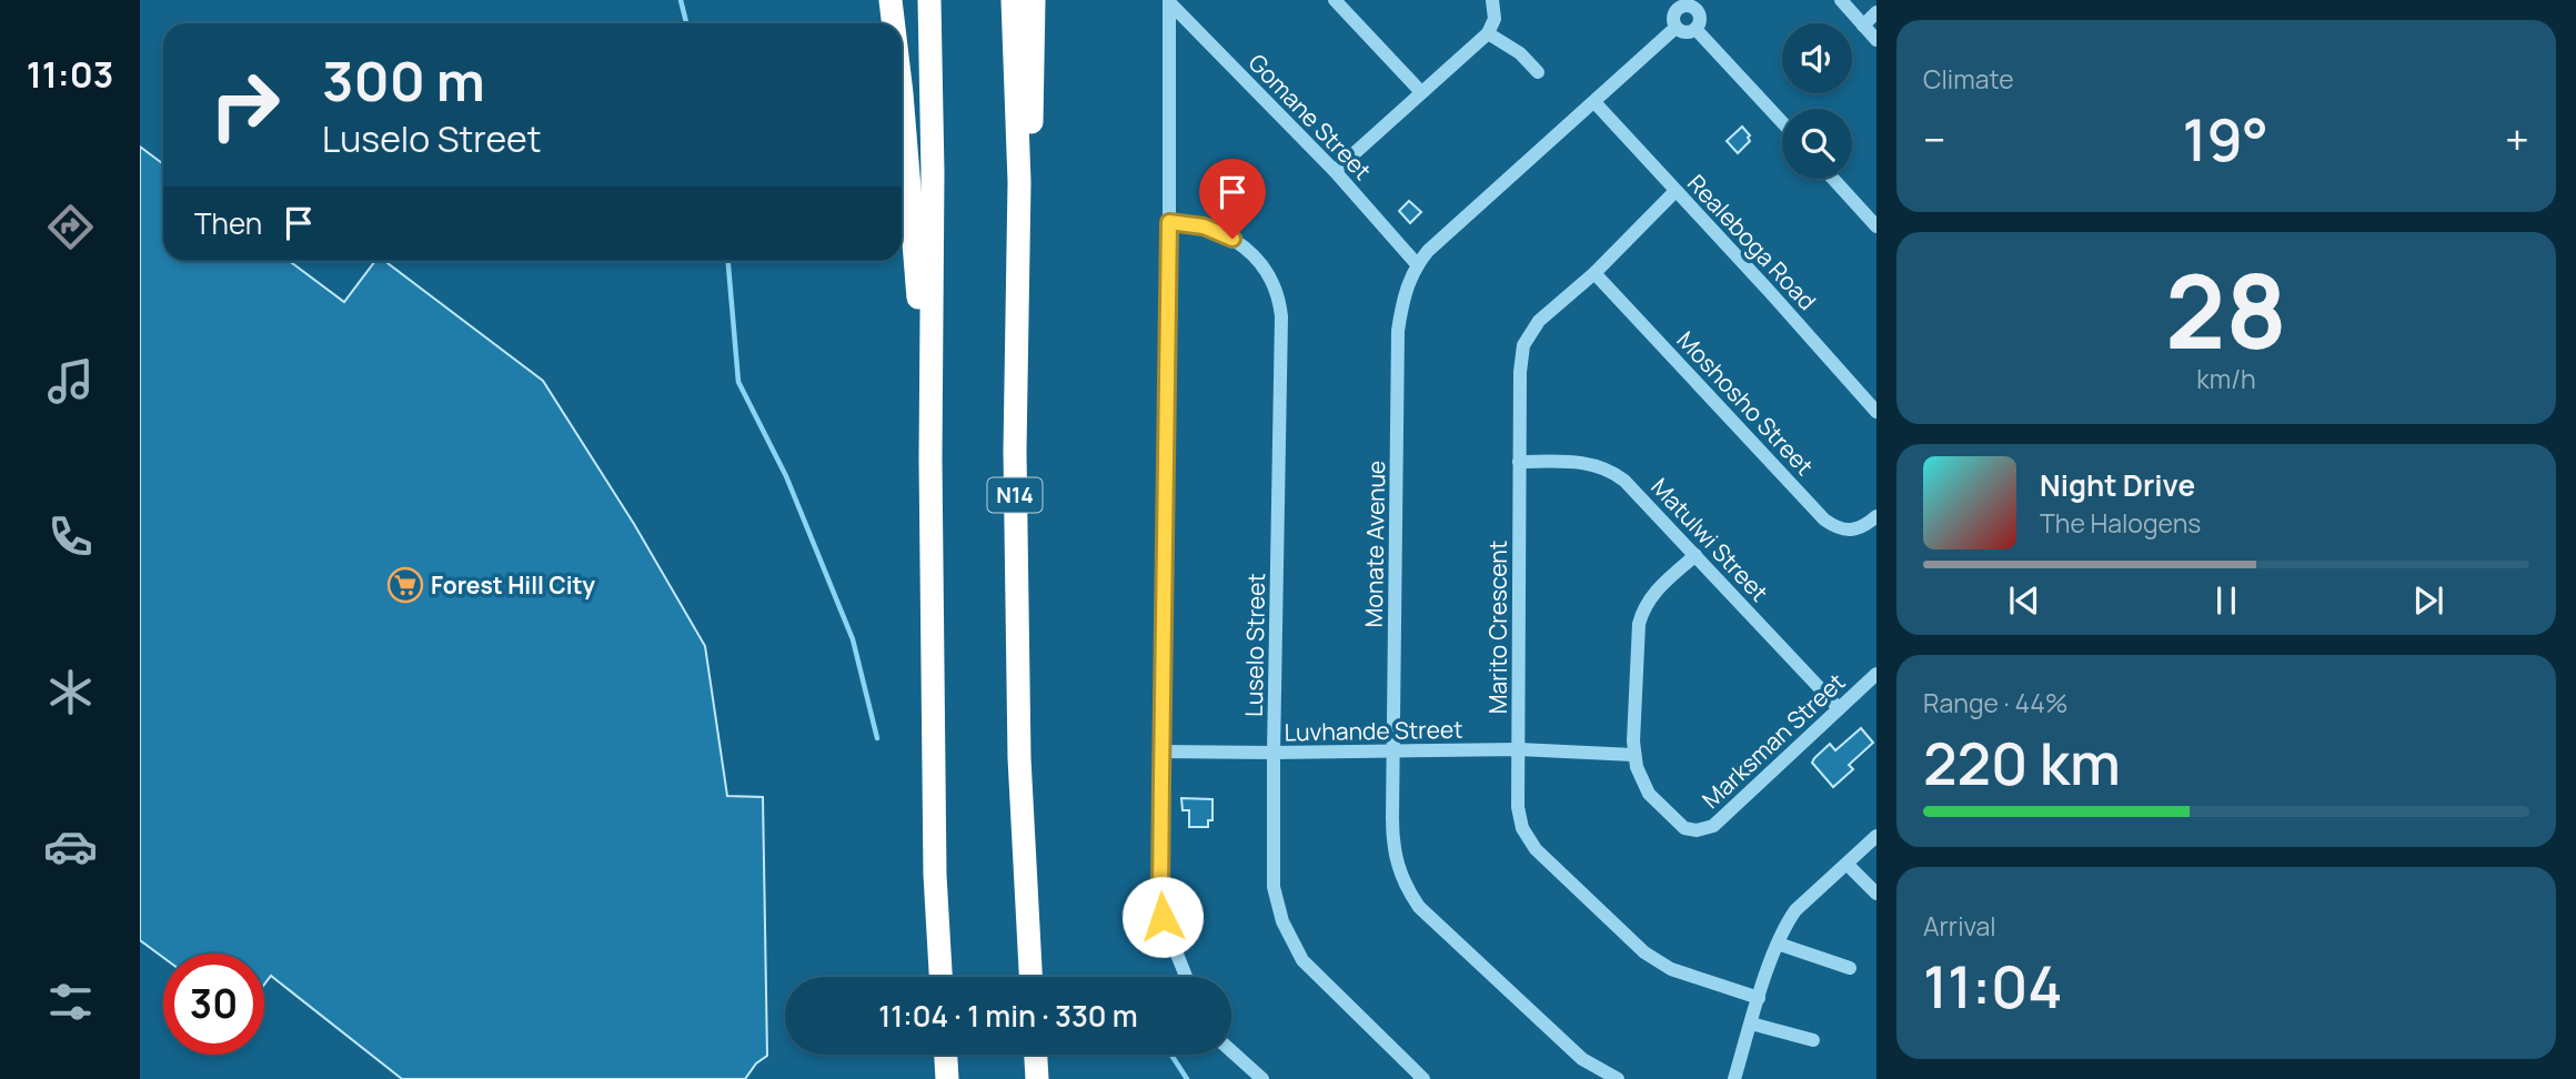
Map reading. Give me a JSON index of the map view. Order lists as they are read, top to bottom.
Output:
{
  "streets": {
    "highway": ["N14"],
    "street": [
      "Gomane Street",
      "Realeboga Road",
      "Moshosho Street",
      "Matulwi Street",
      "Monate Avenue",
      "Marito Crescent",
      "Luselo Street",
      "Luvhande Street",
      "Marksman Street"
    ]
  },
  "crossings": [
    ["Gomane Street", "Monate Avenue"],
    ["Realeboga Road", "Monate Avenue"],
    ["Realeboga Road", "Marito Crescent"],
    ["Moshosho Street", "Marito Crescent"],
    ["Matulwi Street", "Marito Crescent"],
    ["Matulwi Street", "Marksman Street"],
    ["Monate Avenue", "Luvhande Street"],
    ["Marito Crescent", "Luvhande Street"],
    ["Luselo Street", "Luvhande Street"],
    ["Luvhande Street", "Marksman Street"]
  ],
  "places": {
    "supermarket": ["Forest Hill City"]
  },
  "page": {
    "tabs": "11:03",
    "tile": [
      "Climate",
      ["28", "km/h"],
      ["Range · 44%", "220 km"],
      ["Arrival", "11:04"]
    ],
    "turn": ["300 m", "Luselo Street"],
    "heat": ["−", "19°", "+"],
    "then": "Then",
    "song": ["Night Drive", "The Halogens"],
    "limit": "30",
    "trip": "11:04 · 1 min · 330 m"
  }
}
